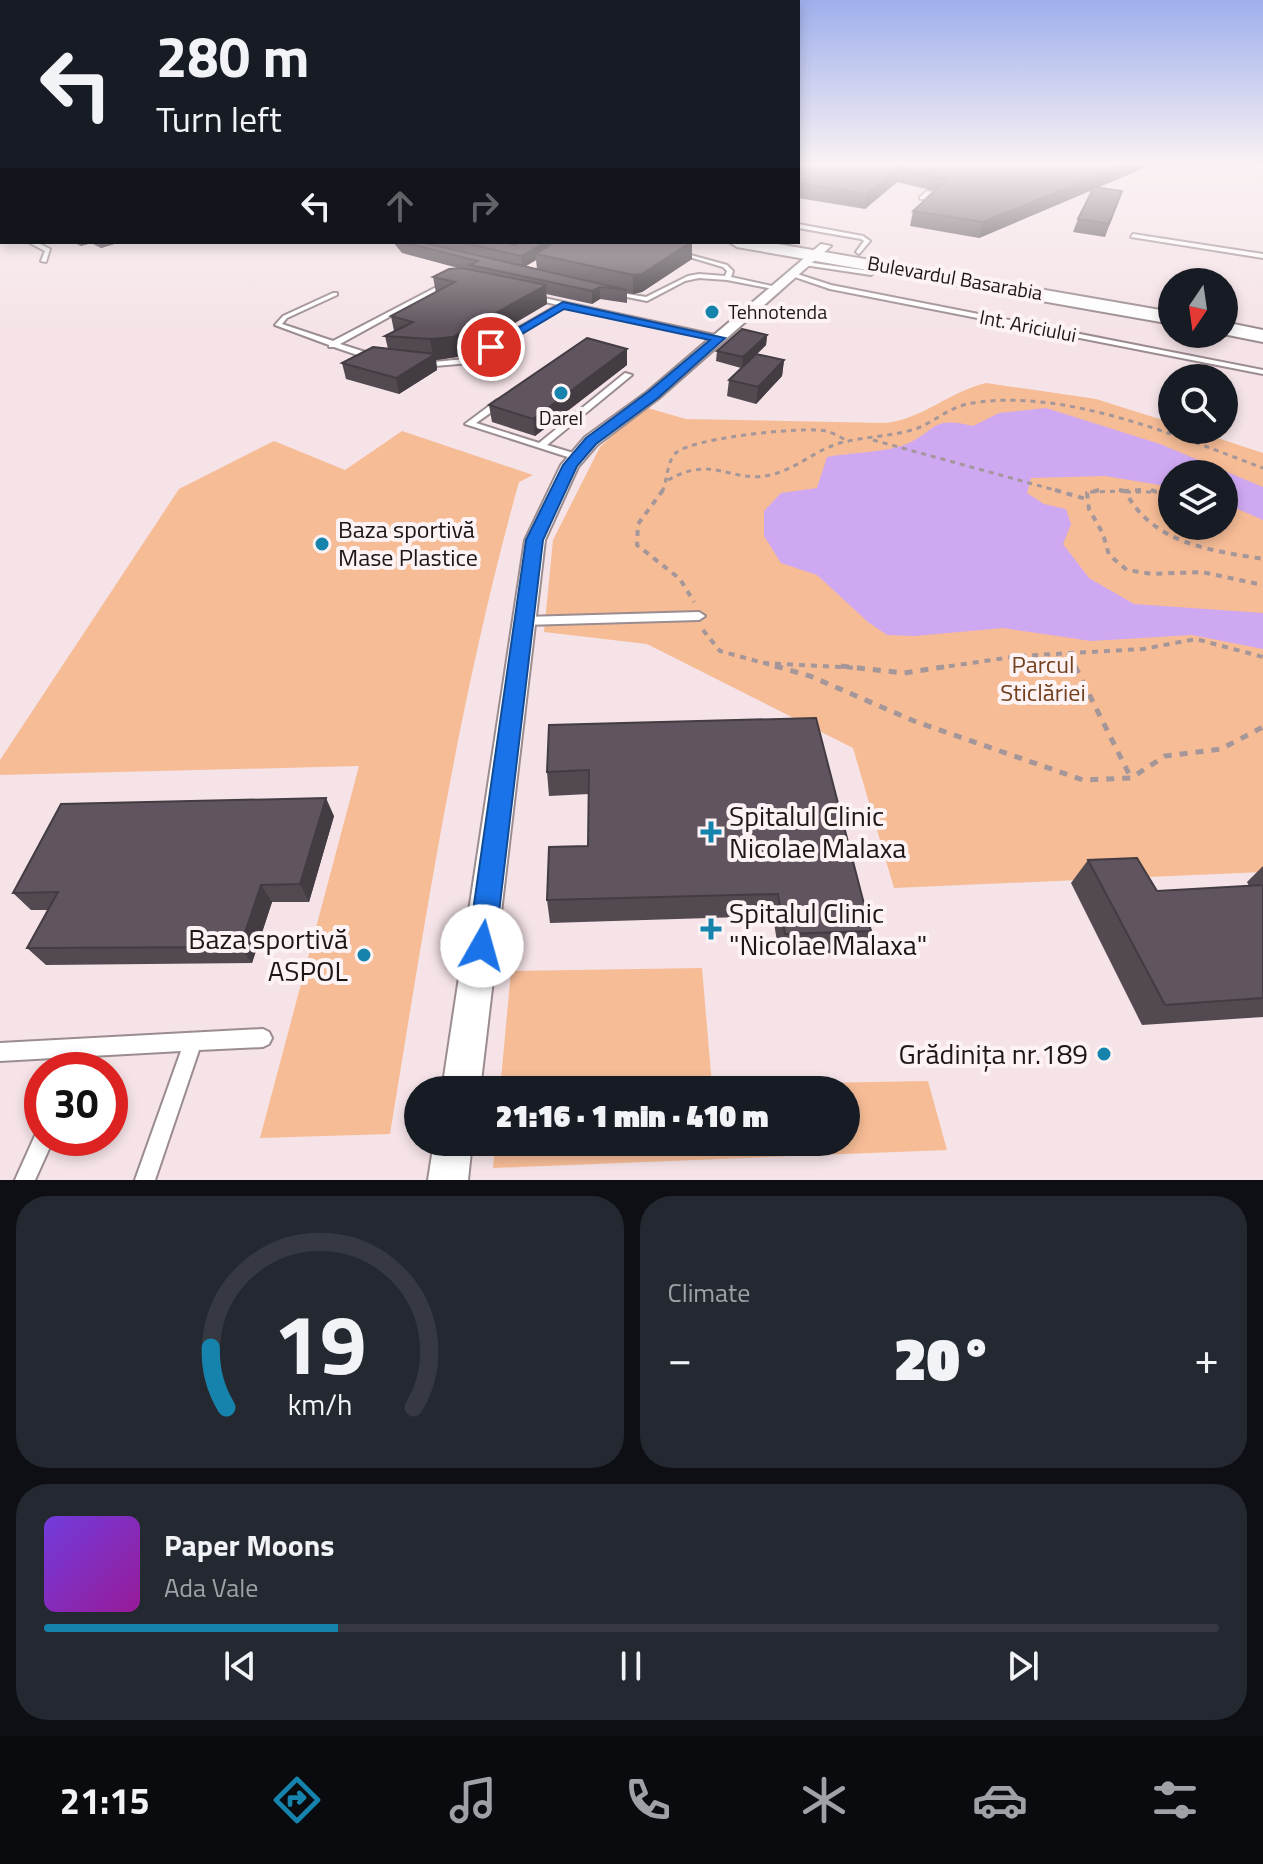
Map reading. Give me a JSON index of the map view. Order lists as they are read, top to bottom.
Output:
{
  "streets": {
    "main road": ["Bulevardul Basarabia"],
    "lane": ["Int. Ariciului"]
  },
  "crossings": [
    ["Bulevardul Basarabia", "Int. Ariciului"]
  ],
  "parks": ["Parcul Sticlăriei"],
  "places": {
    "other": [
      "Tehnotenda",
      "Darel",
      "Baza sportivă Mase Plastice",
      "Baza sportivă ASPOL",
      "Grădinița nr.189"
    ],
    "health": ["Spitalul Clinic Nicolae Malaxa", "Spitalul Clinic \"Nicolae Malaxa\""]
  },
  "north": "bottom",
  "page": {
    "turn": ["280 m", "Turn left"],
    "limit": "30",
    "trip": "21:16 · 1 min · 410 m",
    "tile": "Climate",
    "heat": ["−", "20°", "+"],
    "song": ["Paper Moons", "Ada Vale"],
    "tabs": "21:15",
    "gauge": ["19", "km/h"]
  }
}
